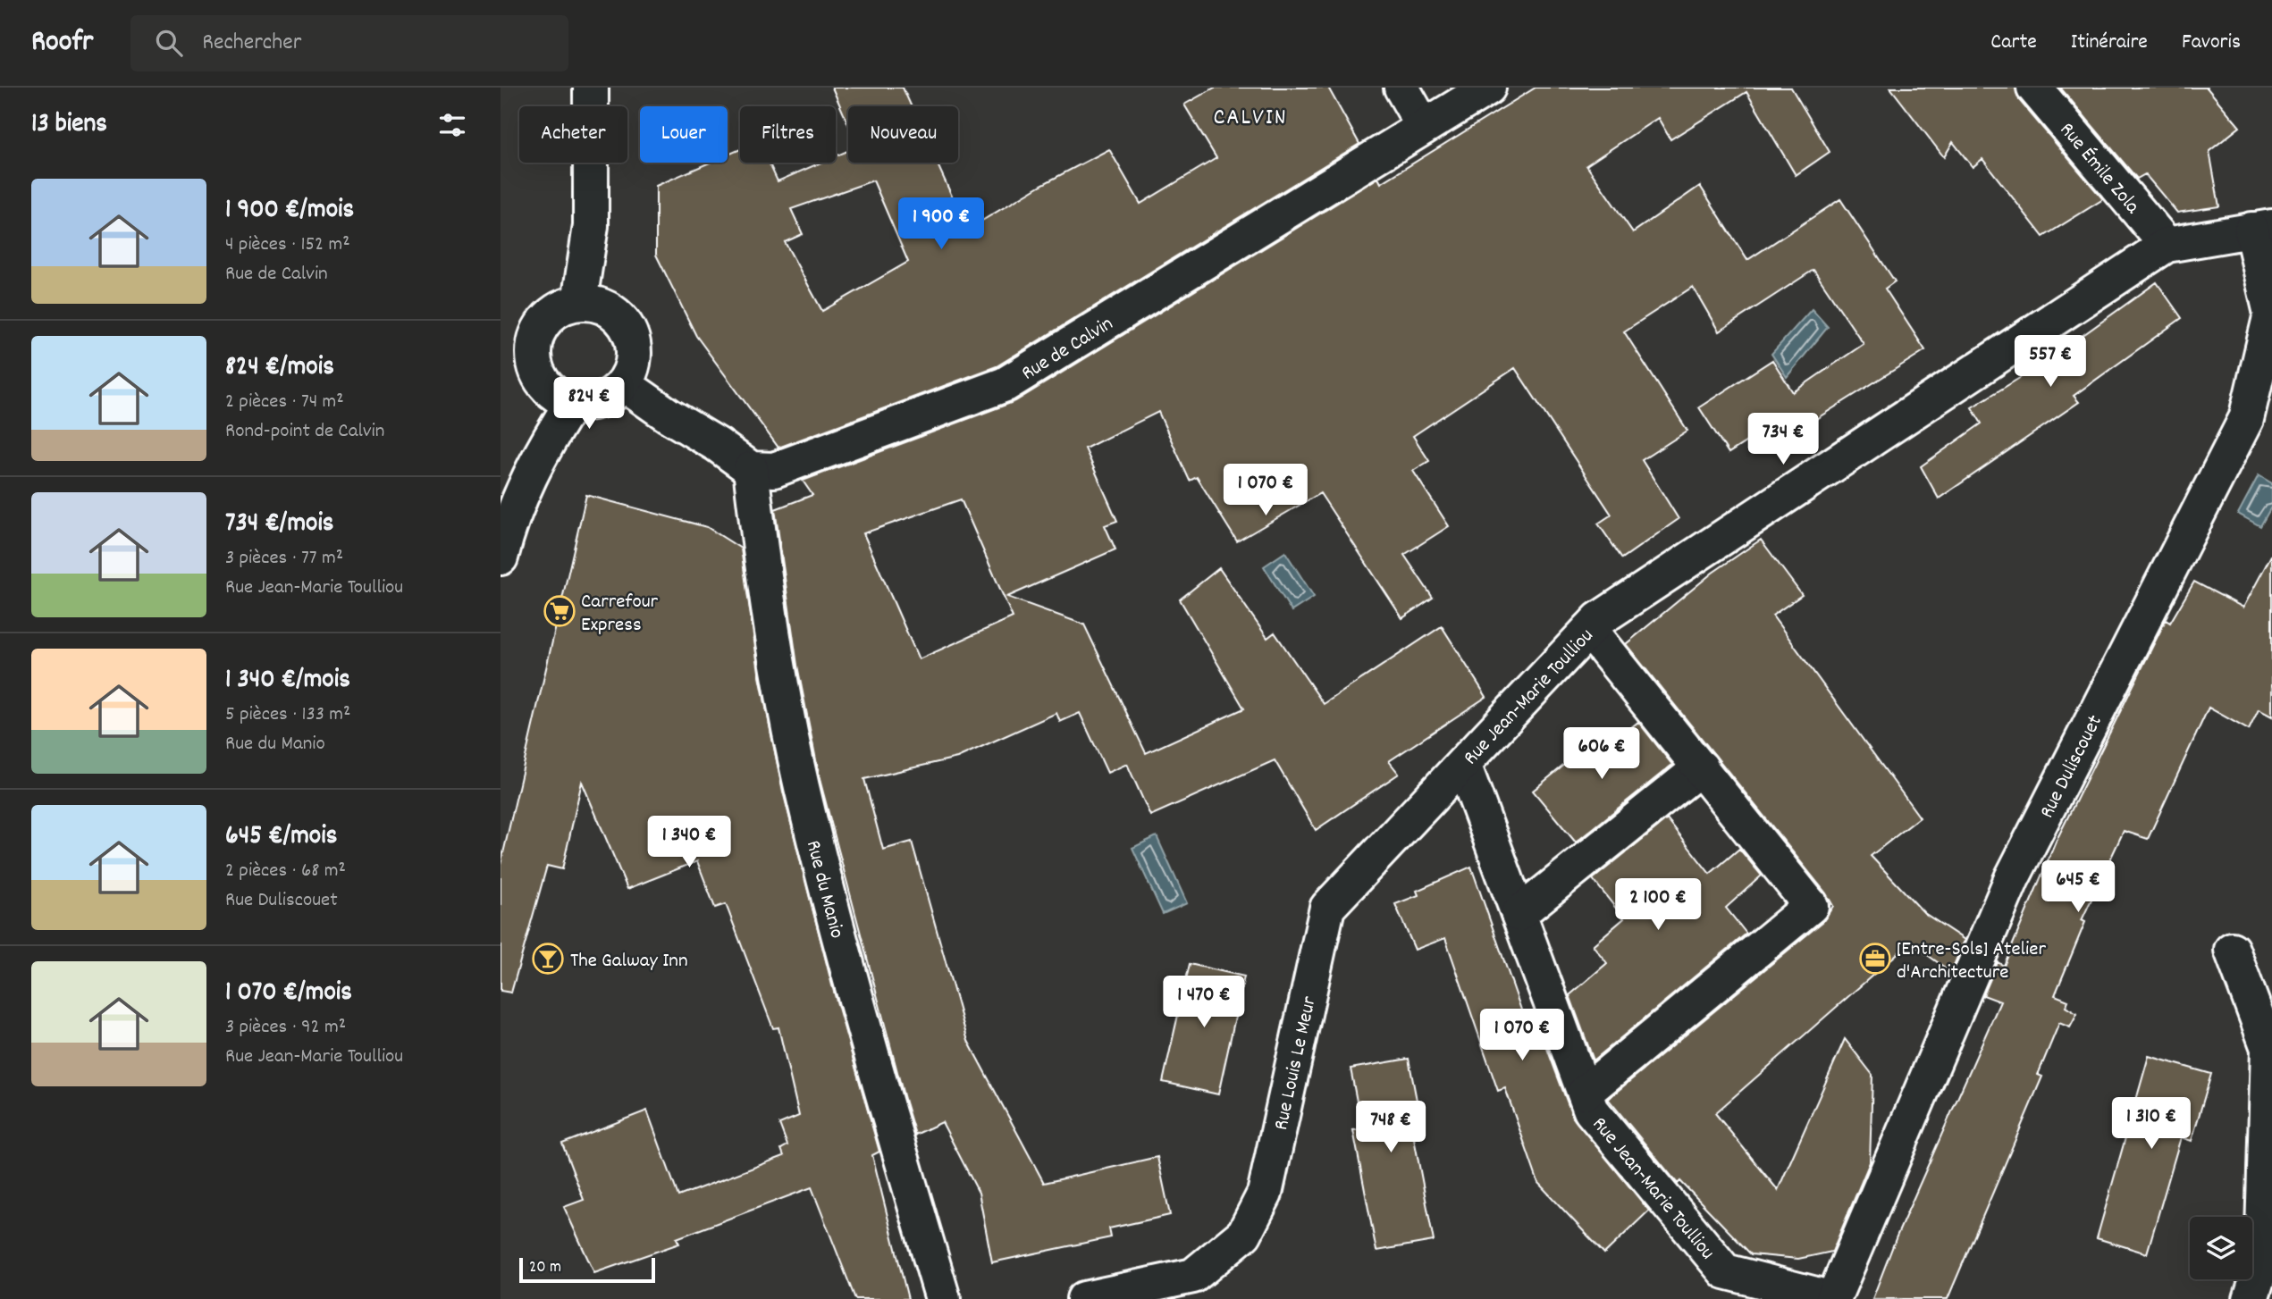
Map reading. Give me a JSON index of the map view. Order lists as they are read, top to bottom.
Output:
{
  "streets": {
    "street": [
      "Rue Émile Zola",
      "Rue de Calvin",
      "Rue Jean-Marie Toulliou",
      "Rue Duliscouet",
      "Rue du Manio",
      "Rue Louis Le Meur"
    ]
  },
  "crossings": [
    ["Rue Émile Zola", "Rue Jean-Marie Toulliou"],
    ["Rue de Calvin", "Rue du Manio"],
    ["Rue Jean-Marie Toulliou", "Rue Duliscouet"],
    ["Rue Jean-Marie Toulliou", "Rue Louis Le Meur"]
  ],
  "districts": ["CALVIN"],
  "places": {
    "supermarket": ["Carrefour Express"],
    "bar": ["The Galway Inn"],
    "office": ["[Entre-Sols] Atelier d'Architecture"]
  },
  "scale_bar": "20 m",
  "page": {
    "header": "Roofr",
    "search": "Rechercher",
    "nav": ["Carte", "Itinéraire", "Favoris"],
    "heading": "13 biens",
    "chip": [
      "Acheter",
      "Louer",
      "Filtres",
      "Nouveau"
    ],
    "list": [
      {
        "name": "1 900 €/mois",
        "note": "4 pièces · 152 m² · Rue de Calvin"
      },
      {
        "name": "824 €/mois",
        "note": "2 pièces · 74 m² · Rond-point de Calvin"
      },
      {
        "name": "734 €/mois",
        "note": "3 pièces · 77 m² · Rue Jean-Marie Toulliou"
      },
      {
        "name": "1 340 €/mois",
        "note": "5 pièces · 133 m² · Rue du Manio"
      },
      {
        "name": "645 €/mois",
        "note": "2 pièces · 68 m² · Rue Duliscouet"
      },
      {
        "name": "1 070 €/mois",
        "note": "3 pièces · 92 m² · Rue Jean-Marie Toulliou"
      }
    ],
    "price": [
      "1 900 €",
      "557 €",
      "824 €",
      "734 €",
      "1 070 €",
      "606 €",
      "1 340 €",
      "645 €",
      "2 100 €",
      "1 470 €",
      "1 070 €",
      "1 310 €",
      "748 €"
    ],
    "scale": "20 m"
  }
}
